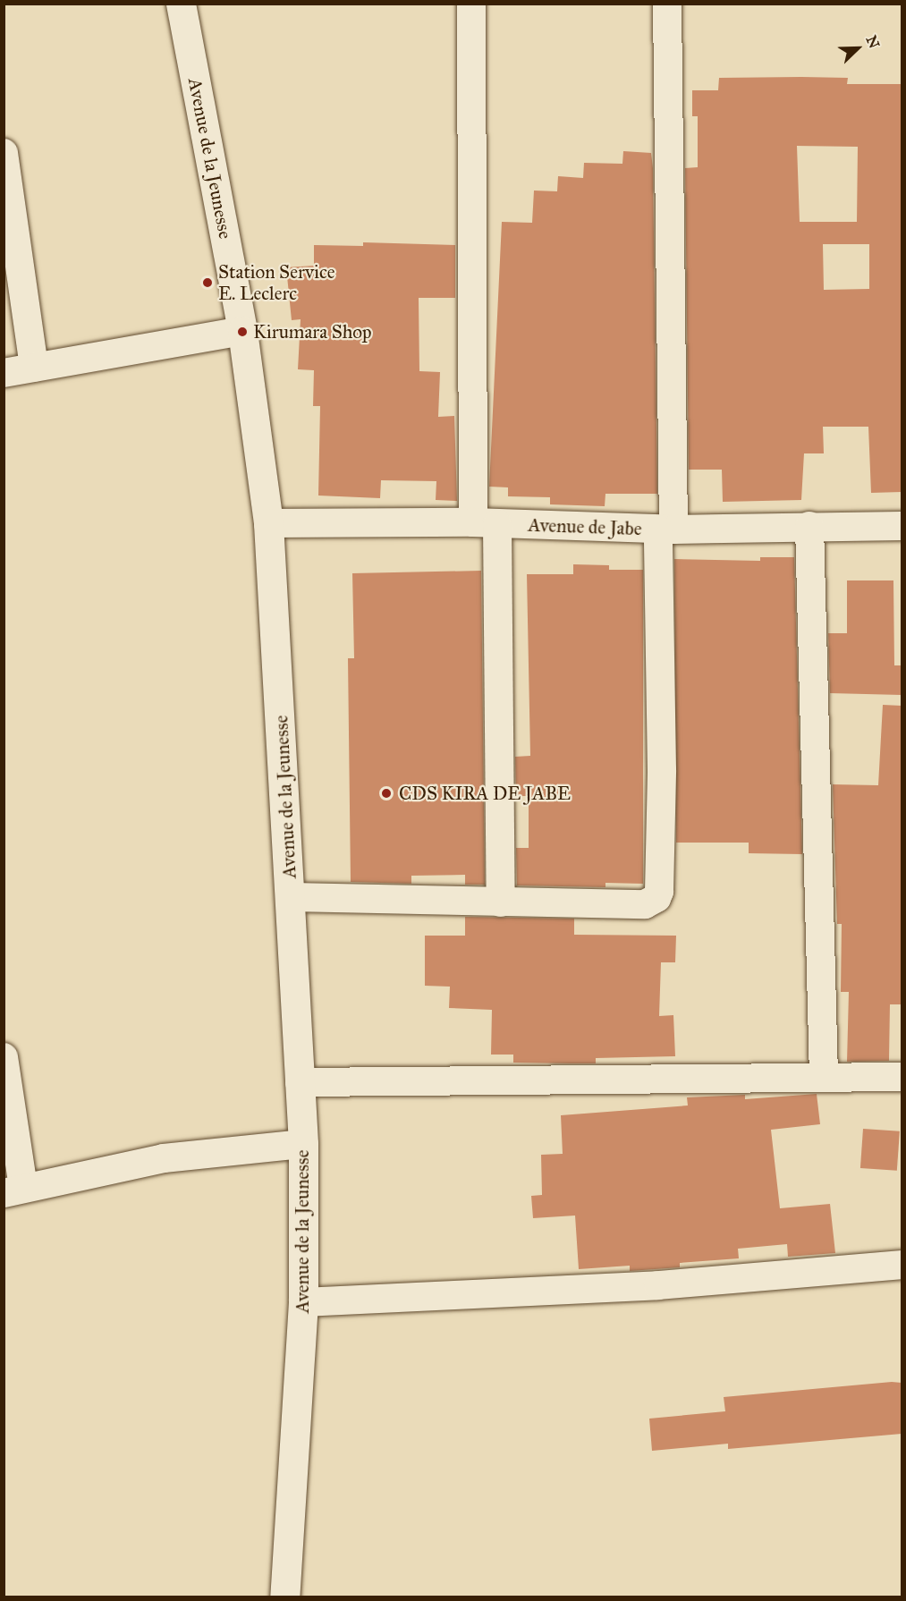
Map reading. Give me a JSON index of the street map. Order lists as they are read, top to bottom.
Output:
{
  "streets": {
    "street": ["Avenue de la Jeunesse", "Avenue de Jabe"]
  },
  "crossings": [
    ["Avenue de la Jeunesse", "Avenue de Jabe"]
  ],
  "places": ["Station Service E. Leclerc", "Kirumara Shop", "CDS KIRA DE JABE"],
  "north": "top right"
}
